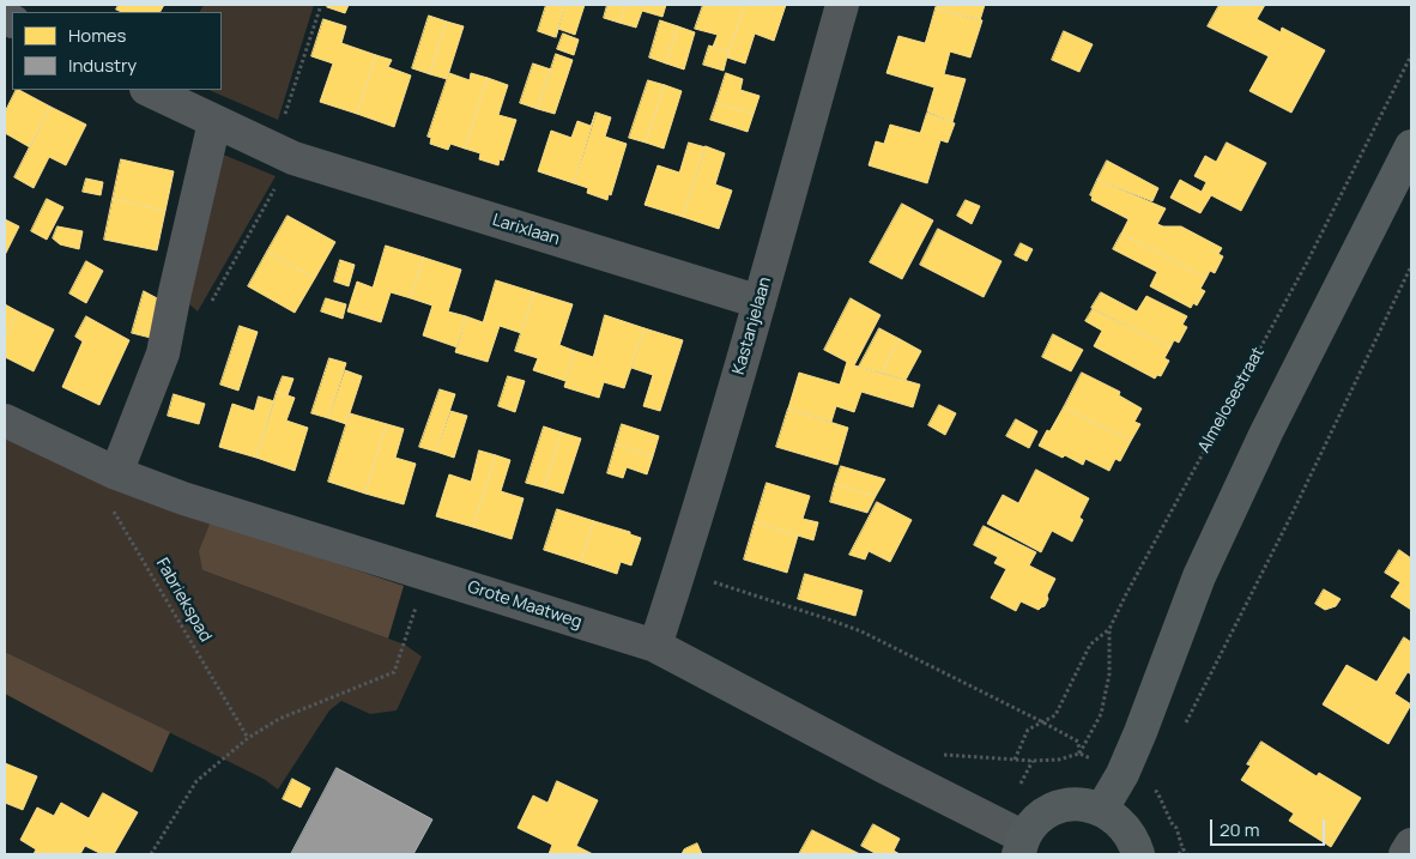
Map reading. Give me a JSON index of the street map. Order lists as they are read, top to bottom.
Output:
{
  "streets": {
    "street": ["Larixlaan", "Kastanjelaan", "Grote Maatweg"],
    "path": ["Almelosestraat", "Fabriekspad"]
  },
  "crossings": [
    ["Larixlaan", "Kastanjelaan"],
    ["Kastanjelaan", "Grote Maatweg"],
    ["Fabriekspad", "Grote Maatweg"]
  ],
  "legend": ["Homes", "Industry"],
  "scale_bar": "20 m"
}
